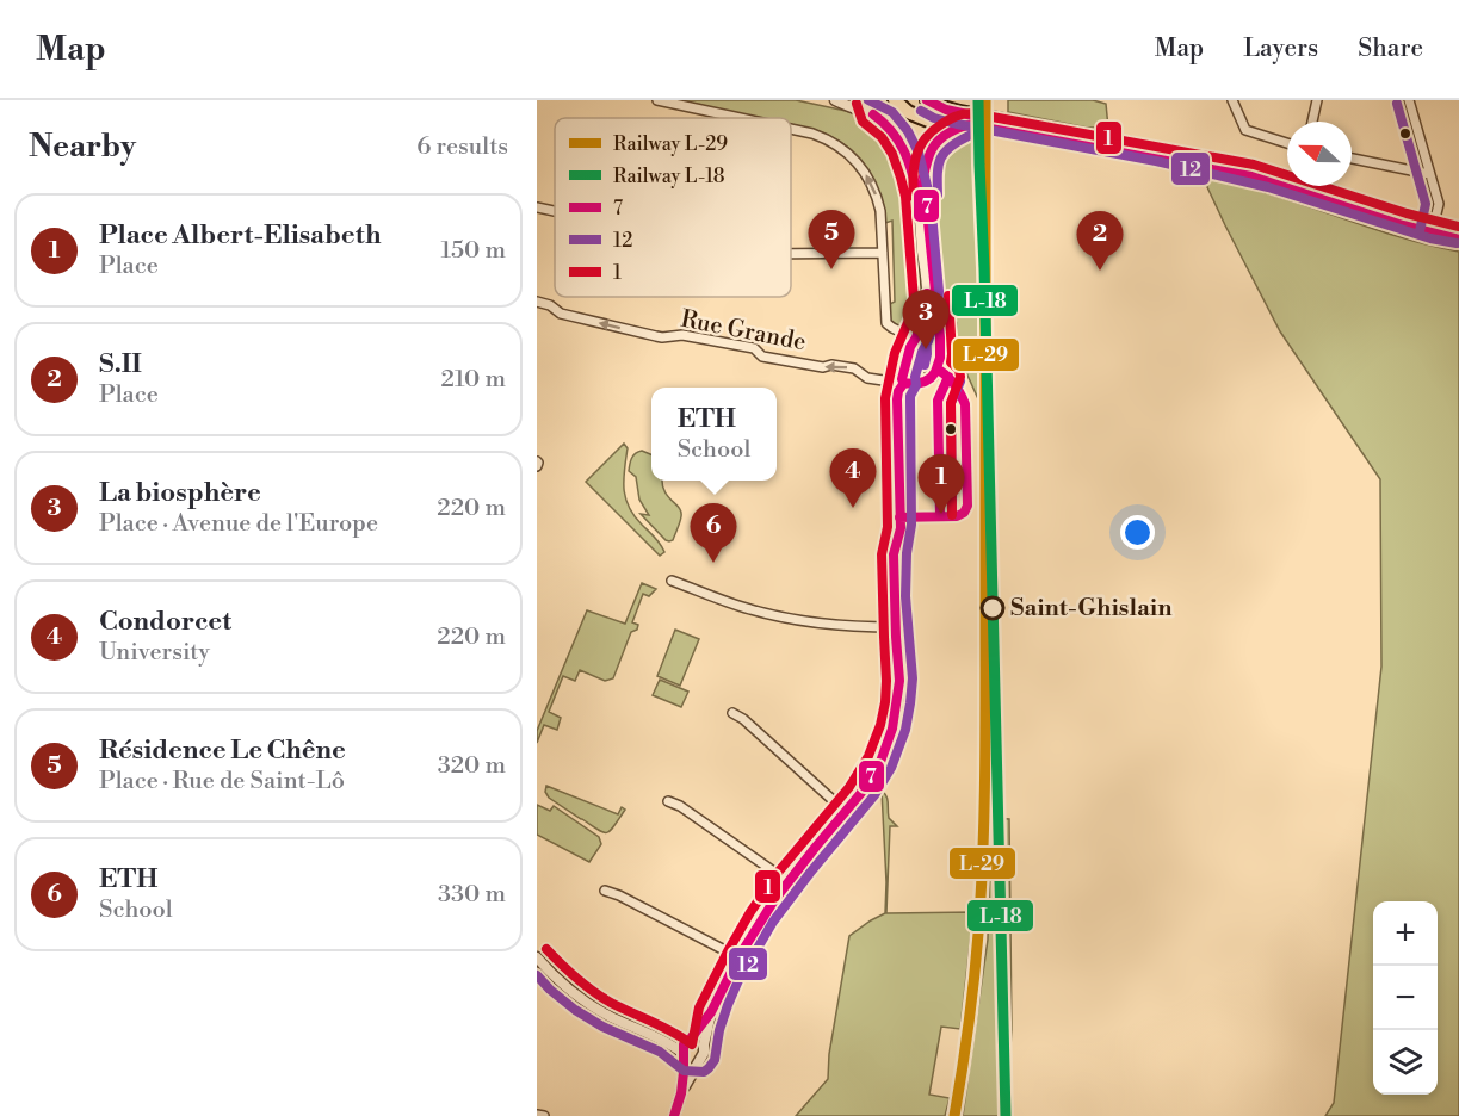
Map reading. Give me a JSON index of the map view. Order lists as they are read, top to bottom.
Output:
{
  "streets": {
    "street": ["Rue Grande"]
  },
  "one_way": ["Rue Grande"],
  "places": ["Saint-Ghislain"],
  "lines": [
    "rail line L-29",
    "rail line L-18",
    "transit line 7",
    "transit line 12",
    "transit line 1"
  ],
  "legend": [
    "Railway L-29",
    "Railway L-18",
    "7",
    "12",
    "1"
  ],
  "north": "left",
  "page": {
    "header": "Map",
    "nav": ["Map", "Layers", "Share"],
    "heading": ["Nearby", "6 results"],
    "list": [
      {
        "mark": "1",
        "name": "Place Albert-Elisabeth",
        "note": "Place",
        "value": "150 m"
      },
      {
        "mark": "2",
        "name": "S.II",
        "note": "Place",
        "value": "210 m"
      },
      {
        "mark": "3",
        "name": "La biosphère",
        "note": "Place · Avenue de l'Europe",
        "value": "220 m"
      },
      {
        "mark": "4",
        "name": "Condorcet",
        "note": "University",
        "value": "220 m"
      },
      {
        "mark": "5",
        "name": "Résidence Le Chêne",
        "note": "Place · Rue de Saint-Lô",
        "value": "320 m"
      },
      {
        "mark": "6",
        "name": "ETH",
        "note": "School",
        "value": "330 m"
      }
    ],
    "pins": [
      "5",
      "2",
      "3",
      "4",
      "1",
      "6"
    ],
    "popup": ["ETH", "School"],
    "map_buttons": ["+", "−"]
  }
}
